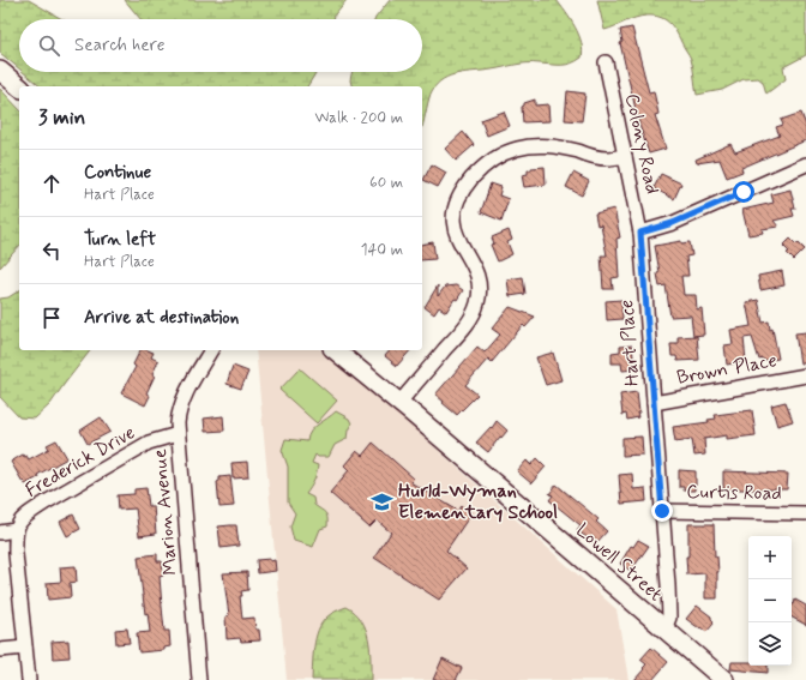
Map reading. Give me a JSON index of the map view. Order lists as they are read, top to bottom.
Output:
{
  "streets": {
    "street": [
      "Colony Road",
      "Hart Place",
      "Brown Place",
      "Frederick Drive",
      "Curtis Road",
      "Marion Avenue",
      "Lowell Street"
    ]
  },
  "crossings": [
    ["Colony Road", "Hart Place"],
    ["Hart Place", "Brown Place"],
    ["Hart Place", "Curtis Road"],
    ["Hart Place", "Lowell Street"],
    ["Frederick Drive", "Marion Avenue"]
  ],
  "places": {
    "school or university": ["Hurld-Wyman Elementary School"]
  },
  "page": {
    "search": "Search here",
    "heading": ["3 min", "Walk · 200 m"],
    "list": [
      ["Continue", "Hart Place", "60 m"],
      ["Turn left", "Hart Place", "140 m"],
      "Arrive at destination"
    ],
    "map_buttons": ["+", "−"]
  }
}
